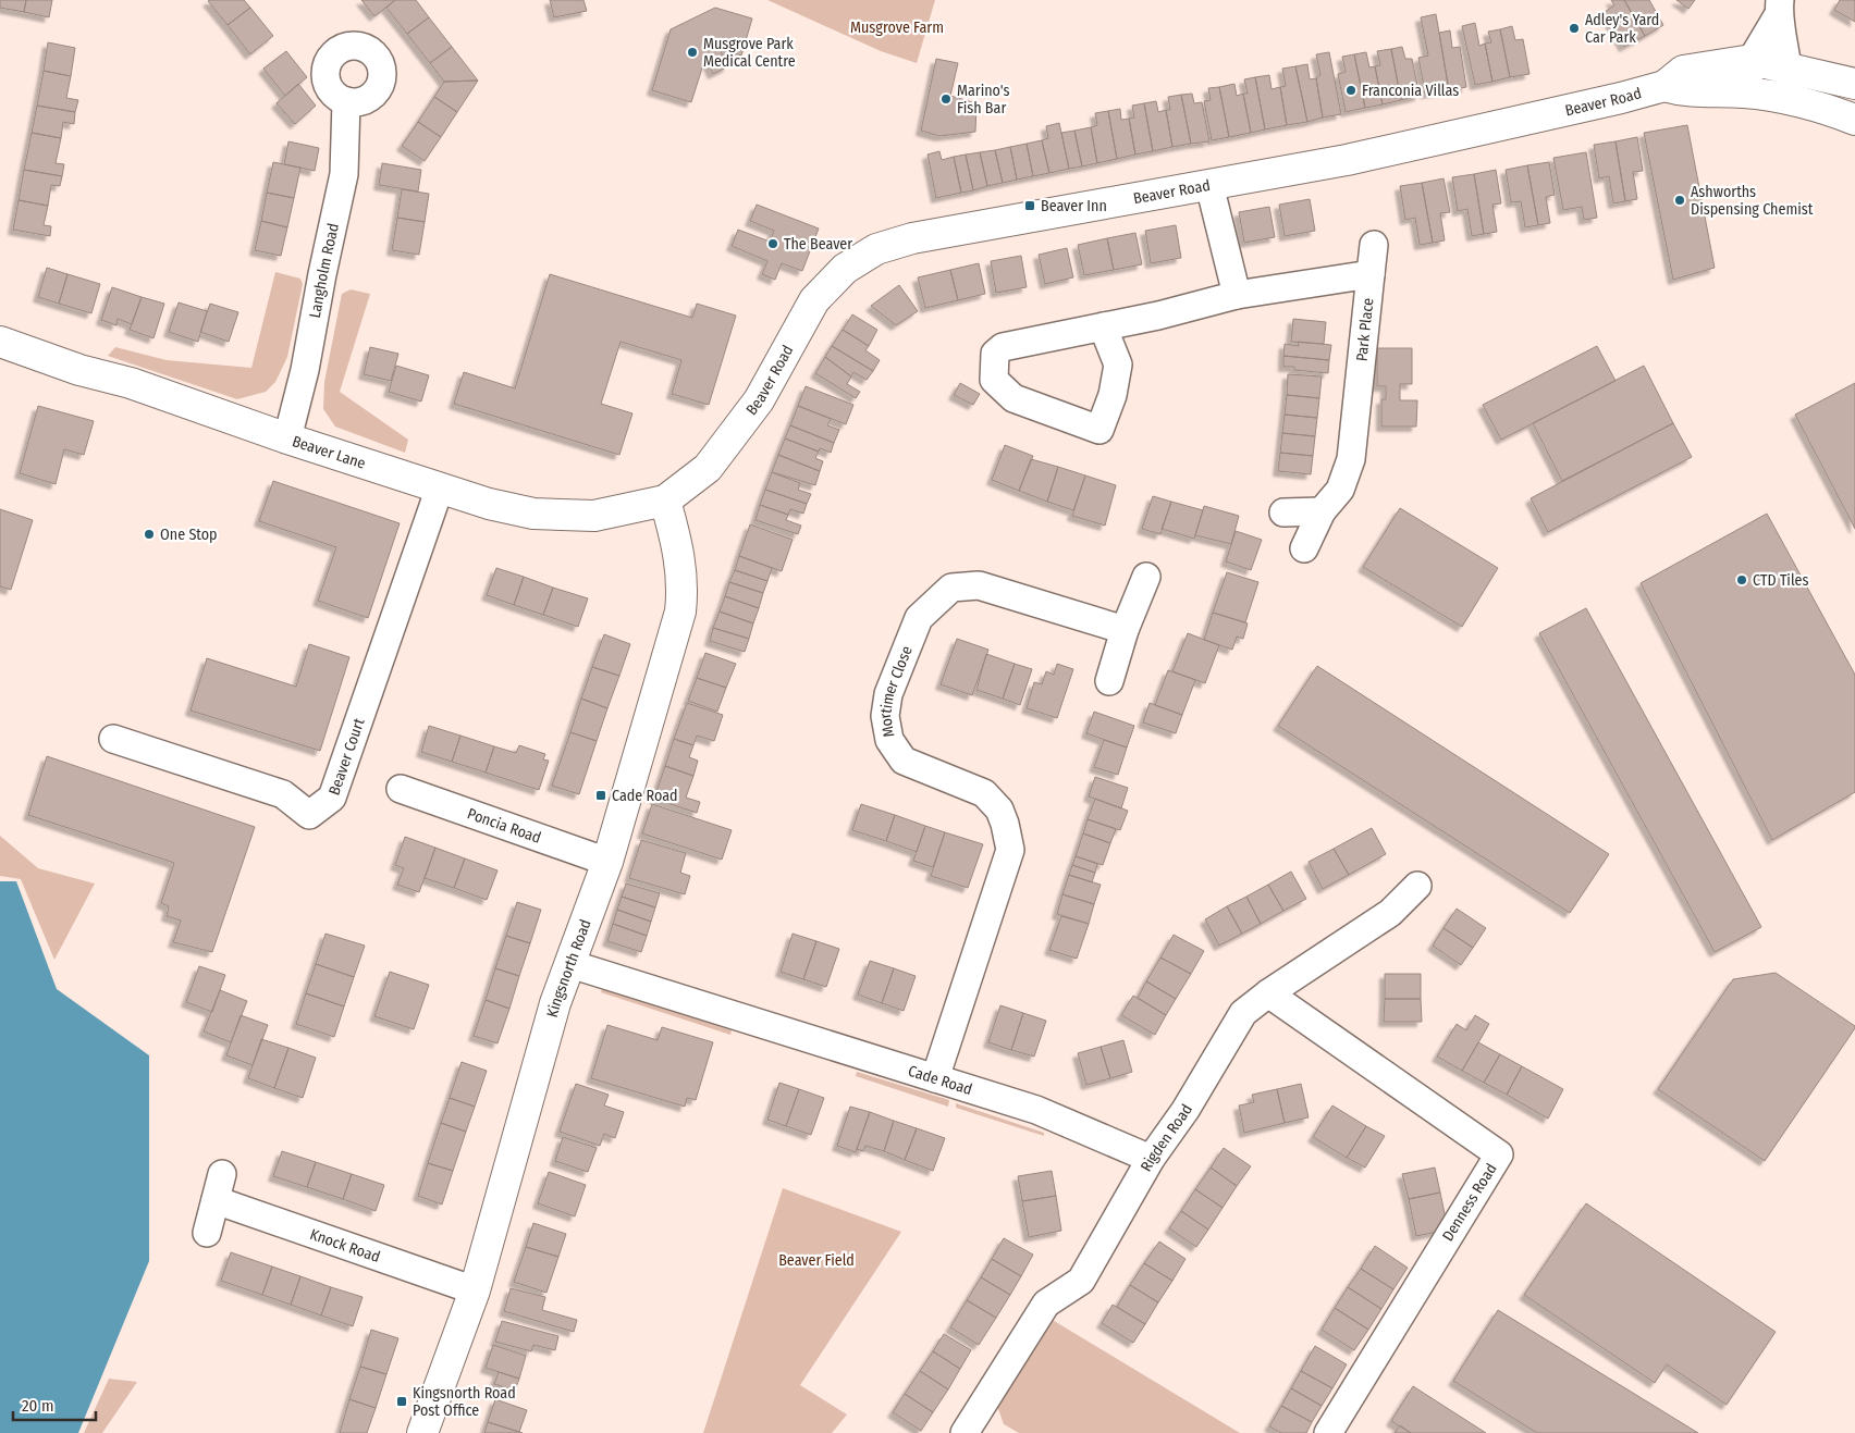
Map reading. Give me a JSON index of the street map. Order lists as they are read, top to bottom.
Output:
{
  "streets": {
    "main road": ["Beaver Road", "Beaver Lane", "Kingsnorth Road"],
    "street": [
      "Langholm Road",
      "Park Place",
      "Mortimer Close",
      "Beaver Court",
      "Poncia Road",
      "Cade Road",
      "Rigden Road",
      "Denness Road",
      "Knock Road"
    ]
  },
  "crossings": [
    ["Beaver Road", "Beaver Lane"],
    ["Beaver Road", "Kingsnorth Road"],
    ["Langholm Road", "Beaver Lane"],
    ["Beaver Lane", "Beaver Court"],
    ["Beaver Lane", "Kingsnorth Road"],
    ["Mortimer Close", "Cade Road"],
    ["Poncia Road", "Kingsnorth Road"],
    ["Kingsnorth Road", "Cade Road"],
    ["Kingsnorth Road", "Knock Road"],
    ["Cade Road", "Rigden Road"],
    ["Rigden Road", "Denness Road"]
  ],
  "parks": ["Musgrove Farm", "Beaver Field"],
  "places": {
    "other": [
      "Adley's Yard Car Park",
      "Musgrove Park Medical Centre",
      "Franconia Villas",
      "Marino's Fish Bar",
      "Ashworths Dispensing Chemist",
      "The Beaver",
      "One Stop",
      "CTD Tiles"
    ],
    "transit": ["Beaver Inn", "Cade Road", "Kingsnorth Road Post Office"]
  },
  "scale_bar": "20 m"
}
